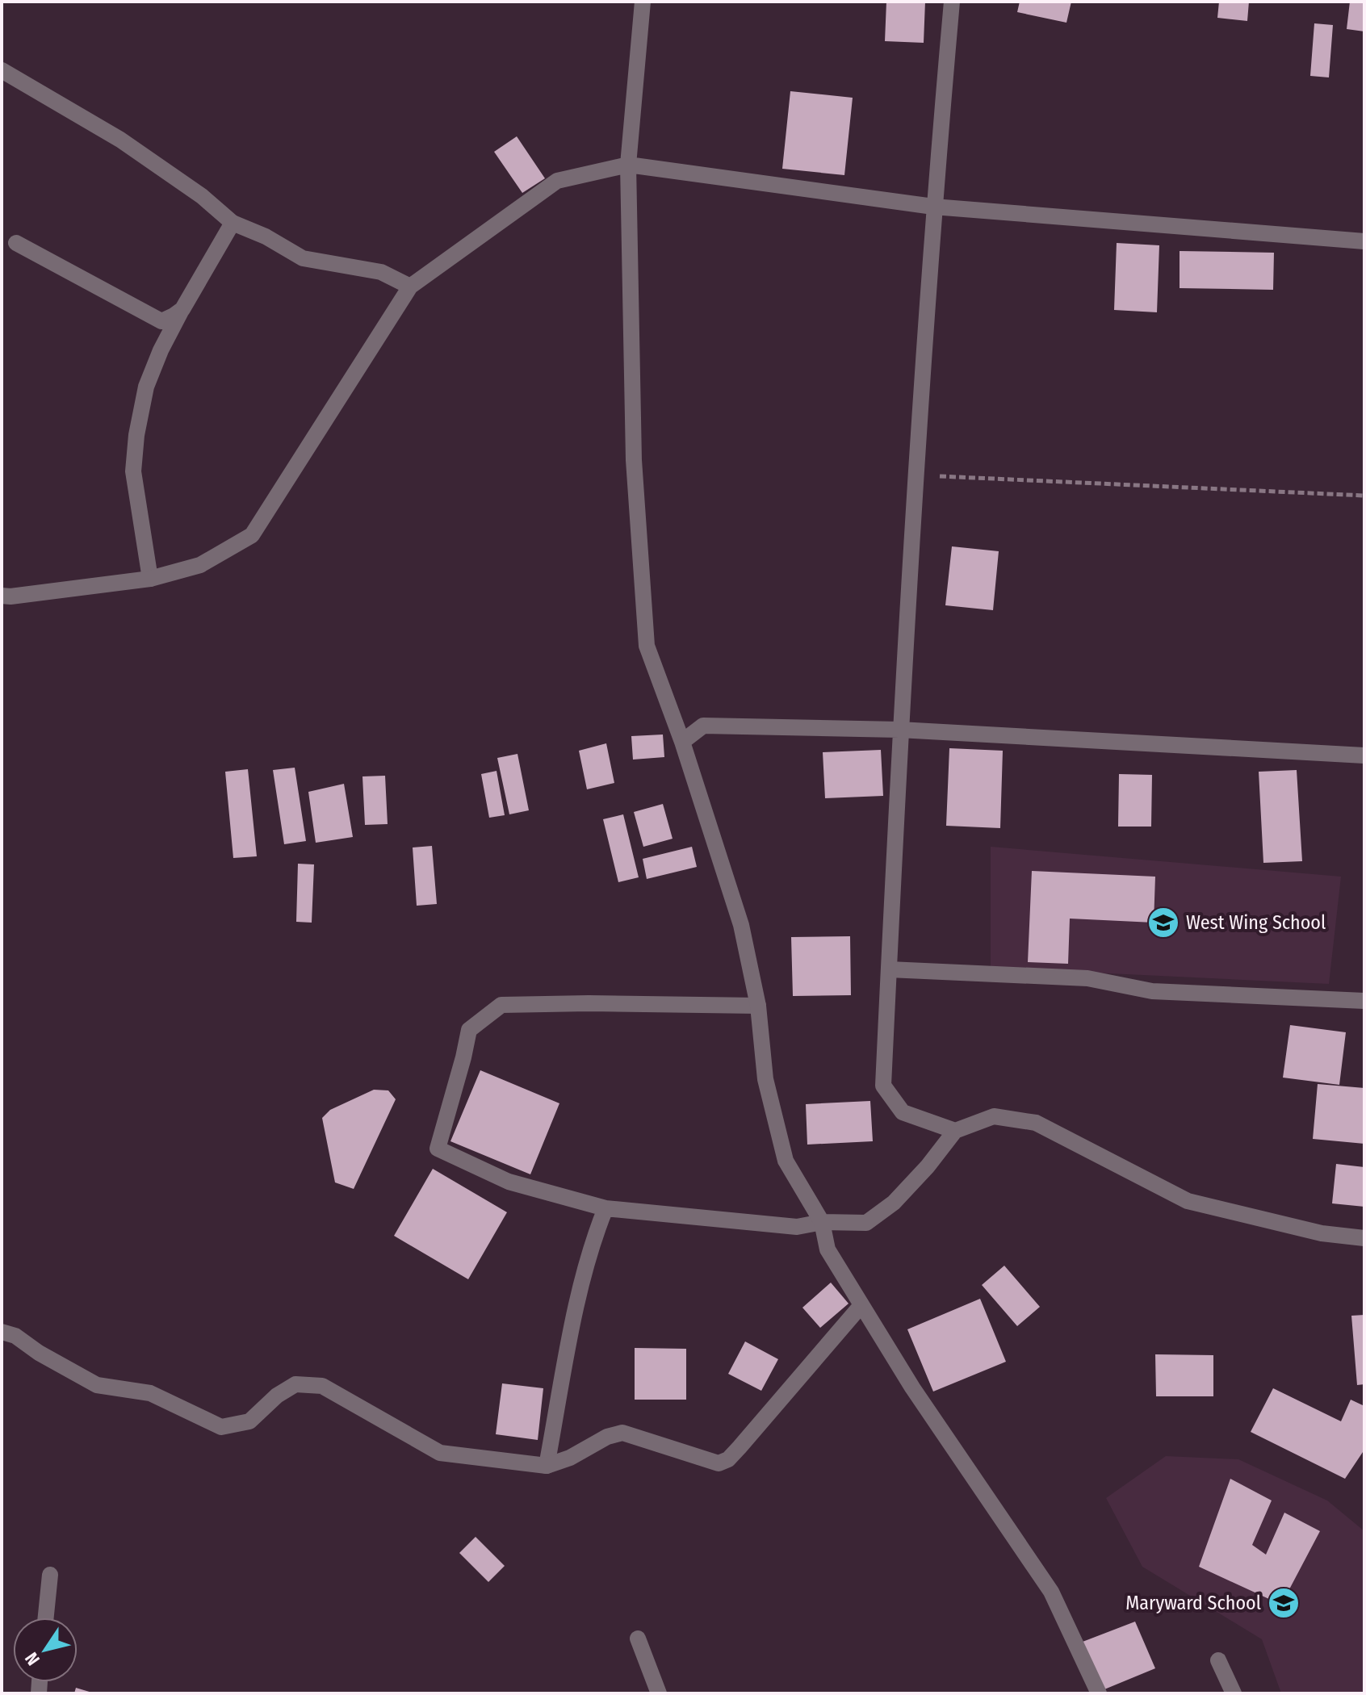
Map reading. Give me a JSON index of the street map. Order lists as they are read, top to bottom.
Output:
{
  "places": {
    "school or university": ["West Wing School", "Maryward School"]
  },
  "north": "bottom left"
}
